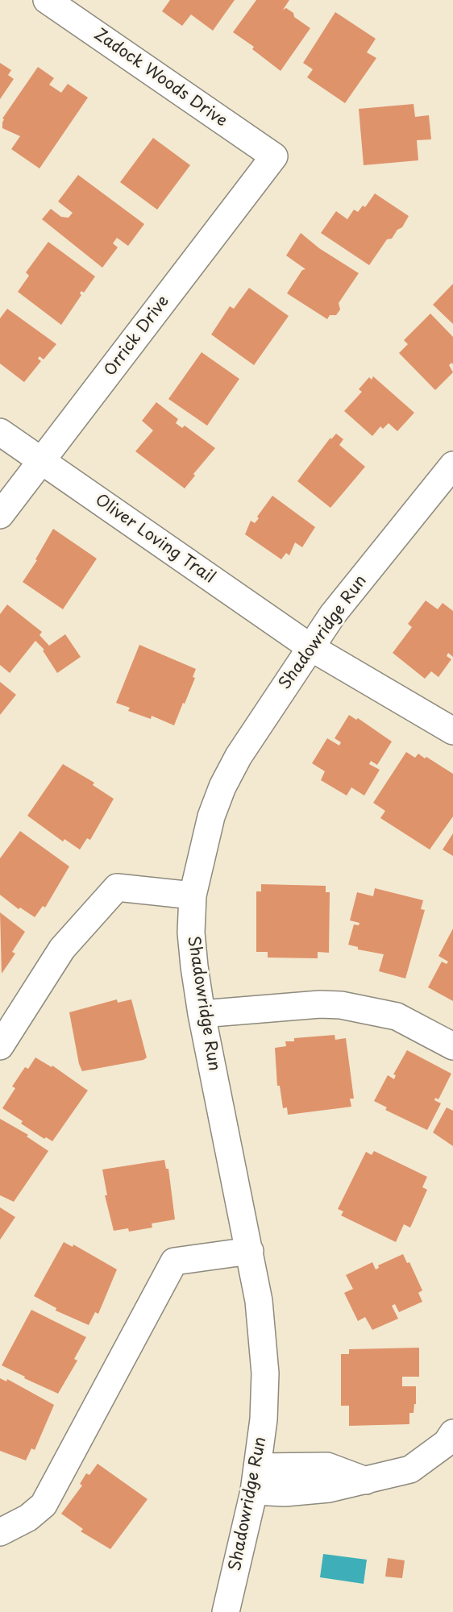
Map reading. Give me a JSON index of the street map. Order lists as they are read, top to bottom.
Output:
{
  "streets": {
    "street": [
      "Zadock Woods Drive",
      "Orrick Drive",
      "Oliver Loving Trail",
      "Shadowridge Run"
    ]
  },
  "crossings": [
    ["Zadock Woods Drive", "Orrick Drive"],
    ["Orrick Drive", "Oliver Loving Trail"],
    ["Oliver Loving Trail", "Shadowridge Run"]
  ]
}
